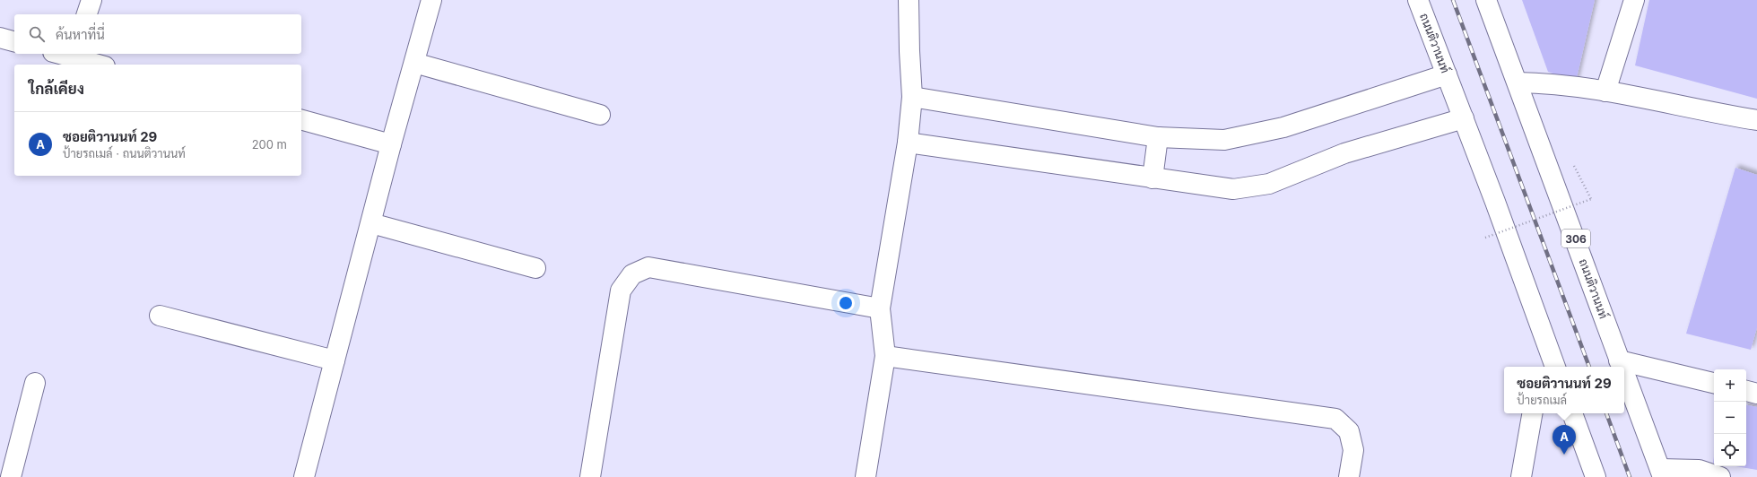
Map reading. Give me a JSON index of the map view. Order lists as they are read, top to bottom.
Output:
{
  "streets": {
    "street": ["ถนนติวานนท์", "306"]
  },
  "page": {
    "search": "ค้นหาที่นี่",
    "heading": "ใกล้เคียง",
    "list": [
      {
        "mark": "A",
        "name": "ซอยติวานนท์ 29",
        "note": "ป้ายรถเมล์ · ถนนติวานนท์",
        "value": "200 m"
      }
    ],
    "popup": ["ซอยติวานนท์ 29", "ป้ายรถเมล์"],
    "map_buttons": ["+", "−"],
    "pins": "A"
  }
}
